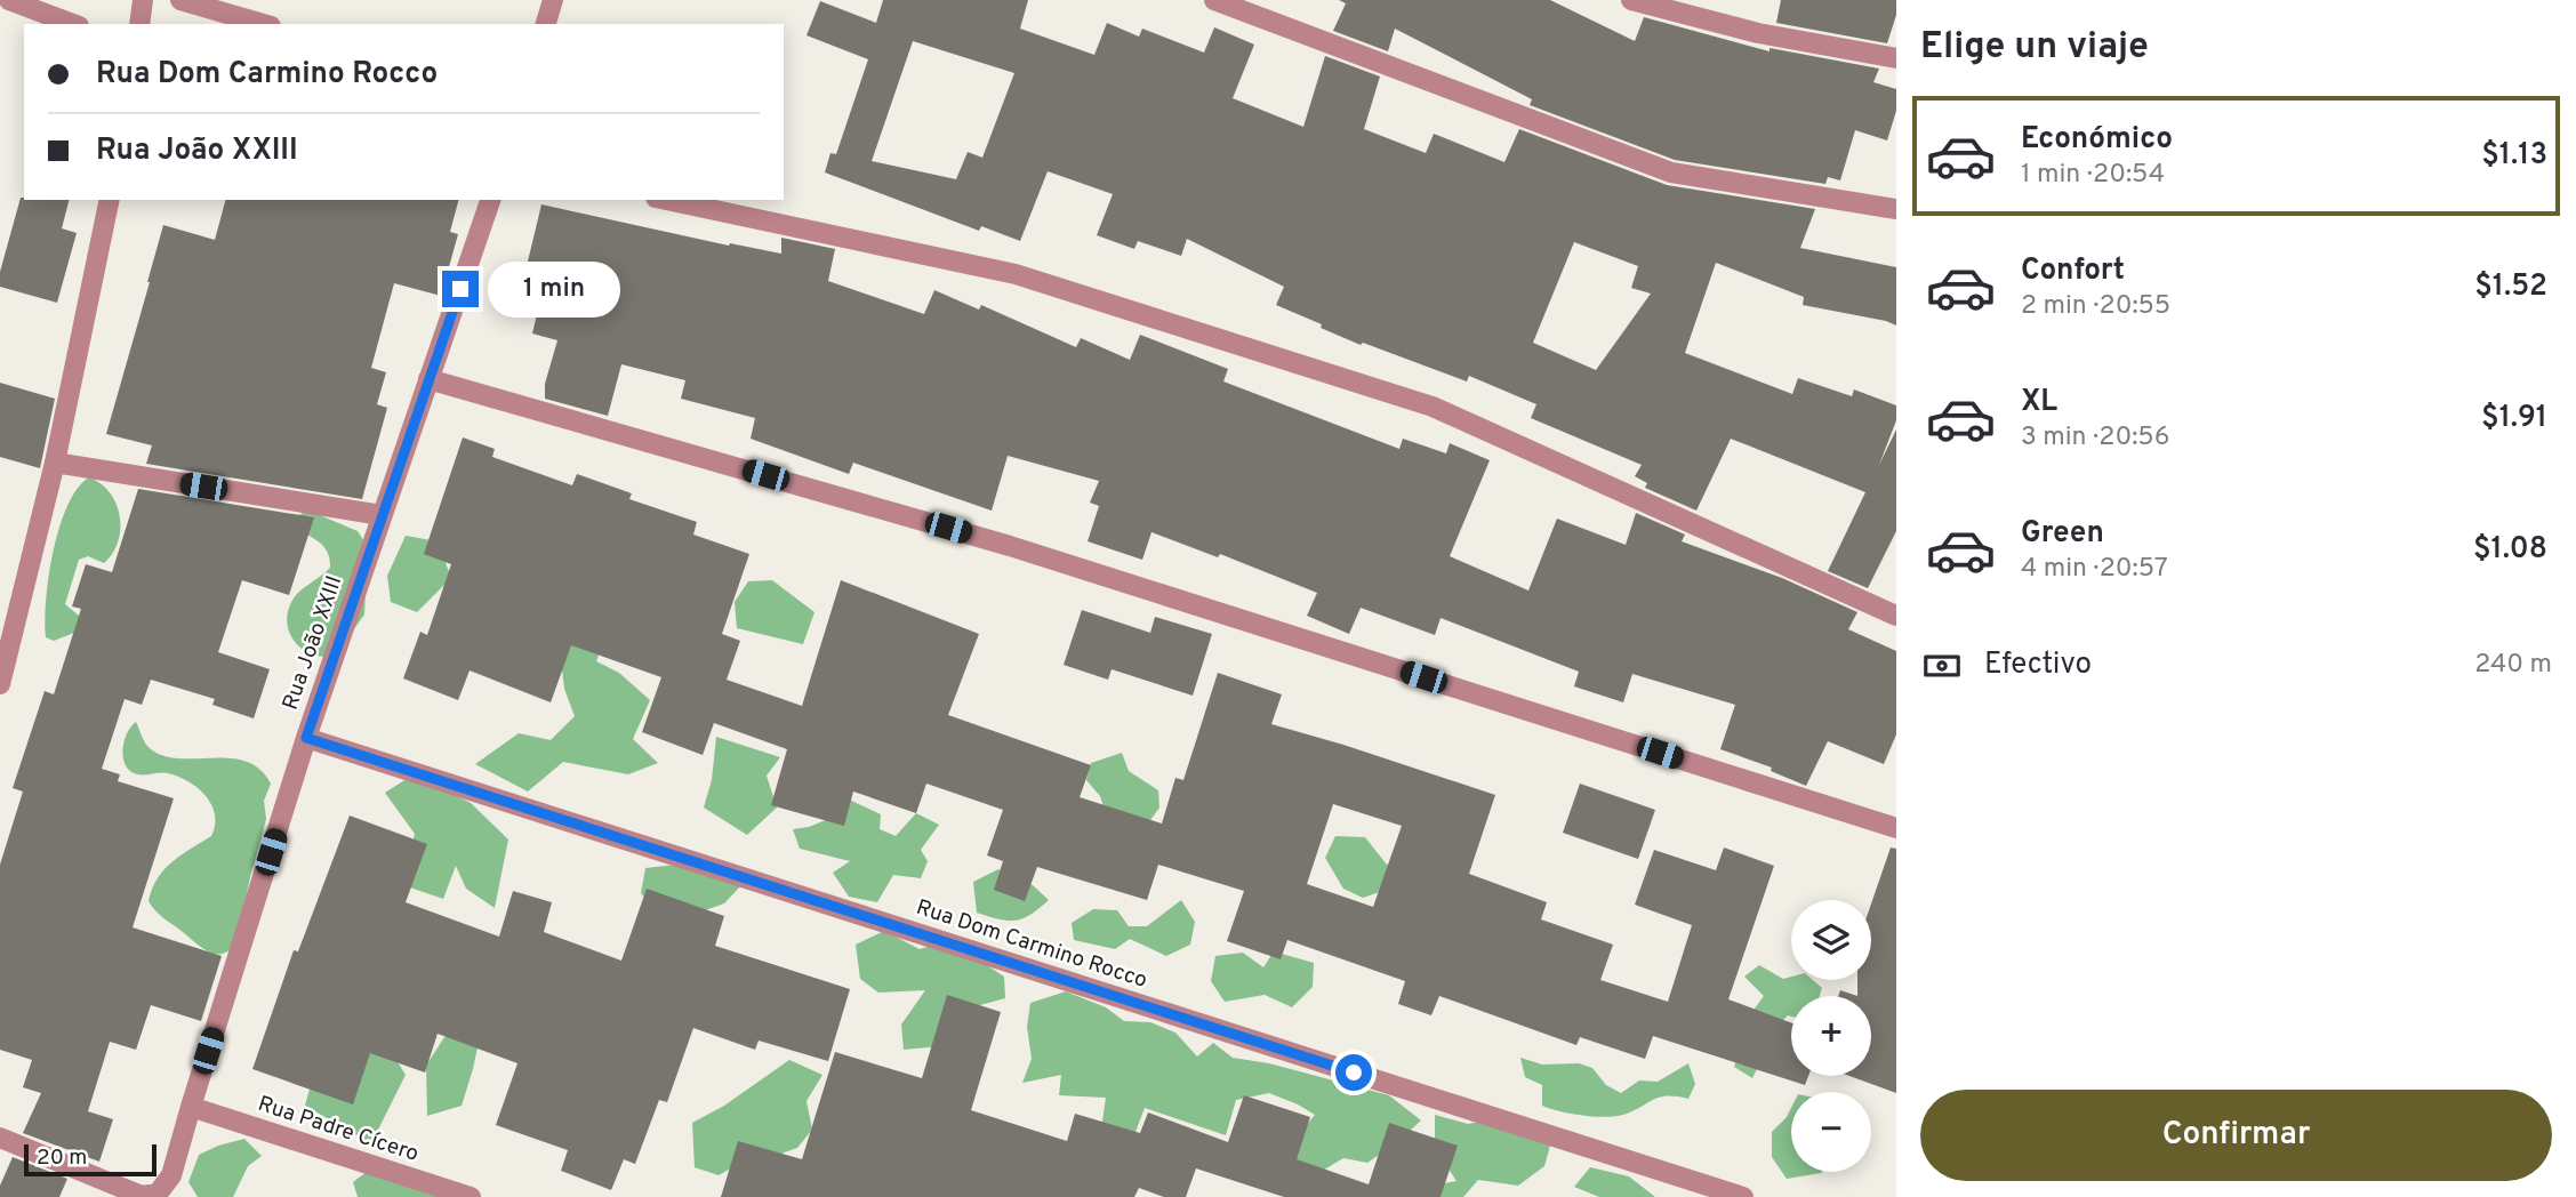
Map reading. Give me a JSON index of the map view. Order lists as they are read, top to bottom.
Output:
{
  "streets": {
    "street": ["Rua João XXIII", "Rua Dom Carmino Rocco", "Rua Padre Cícero"]
  },
  "crossings": [
    ["Rua João XXIII", "Rua Dom Carmino Rocco"],
    ["Rua João XXIII", "Rua Padre Cícero"]
  ],
  "scale_bar": "20 m",
  "page": {
    "heading": "Elige un viaje",
    "banner": ["Rua Dom Carmino Rocco", "Rua João XXIII"],
    "list": [
      {
        "name": "Económico",
        "note": "1 min · 20:54",
        "value": "$1.13"
      },
      {
        "name": "Confort",
        "note": "2 min · 20:55",
        "value": "$1.52"
      },
      {
        "name": "XL",
        "note": "3 min · 20:56",
        "value": "$1.91"
      },
      {
        "name": "Green",
        "note": "4 min · 20:57",
        "value": "$1.08"
      }
    ],
    "bubble": "1 min",
    "pay": ["Efectivo", "240 m"],
    "map_buttons": ["+", "−"],
    "buttons": "Confirmar",
    "scale": "20 m"
  }
}
